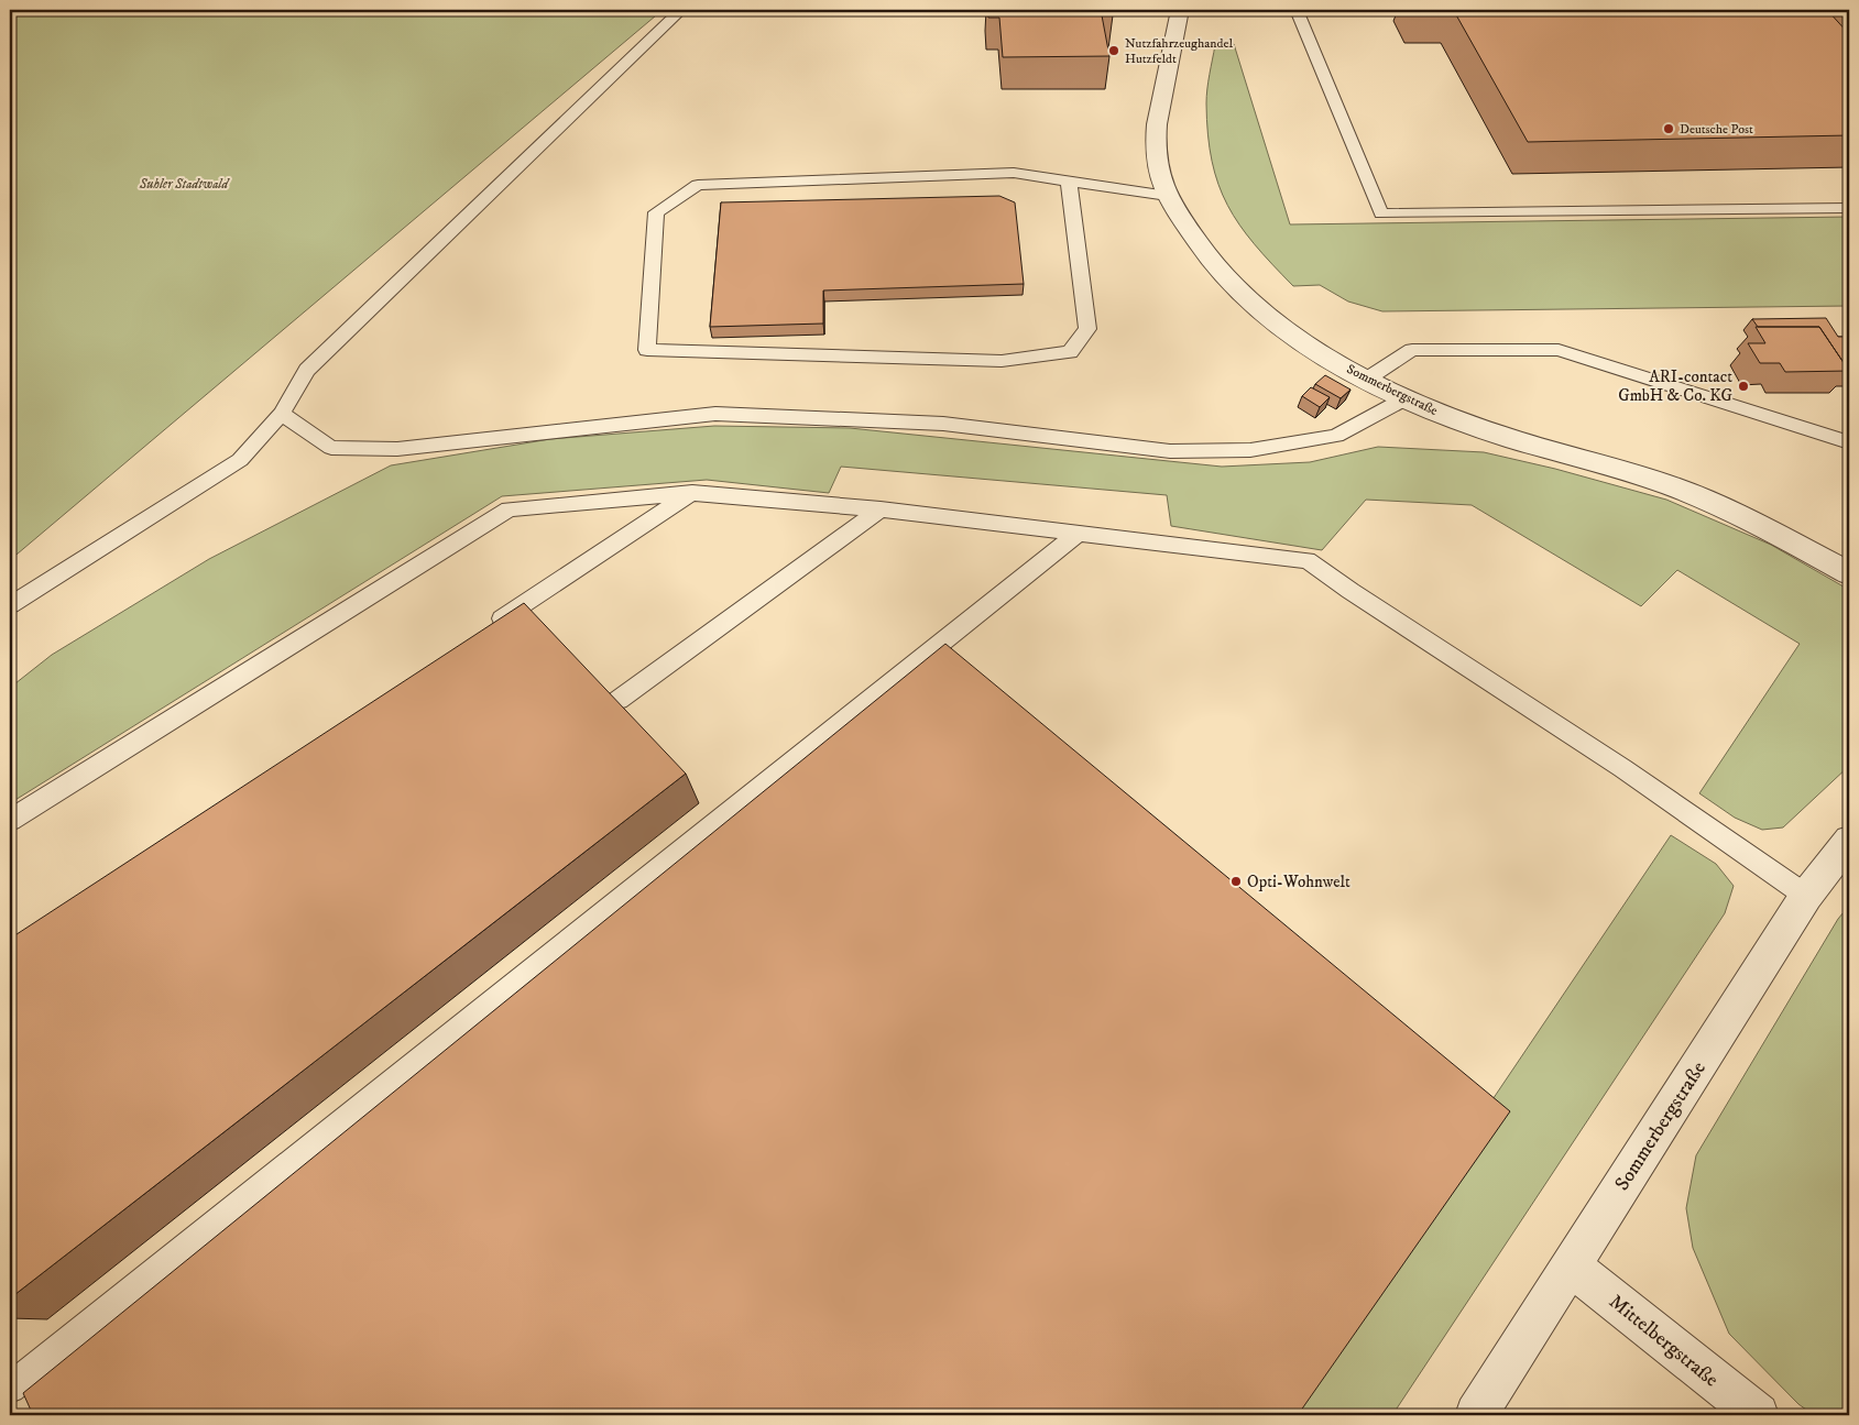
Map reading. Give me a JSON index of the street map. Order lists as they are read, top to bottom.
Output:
{
  "streets": {
    "street": ["Sommerbergstraße", "Mittelbergstraße"]
  },
  "crossings": [
    ["Sommerbergstraße", "Mittelbergstraße"]
  ],
  "parks": ["Suhler Stadtwald"],
  "places": [
    "Nutzfahrzeughandel Hutzfeldt",
    "Deutsche Post",
    "ARI-contact GmbH & Co. KG",
    "Opti-Wohnwelt"
  ]
}
